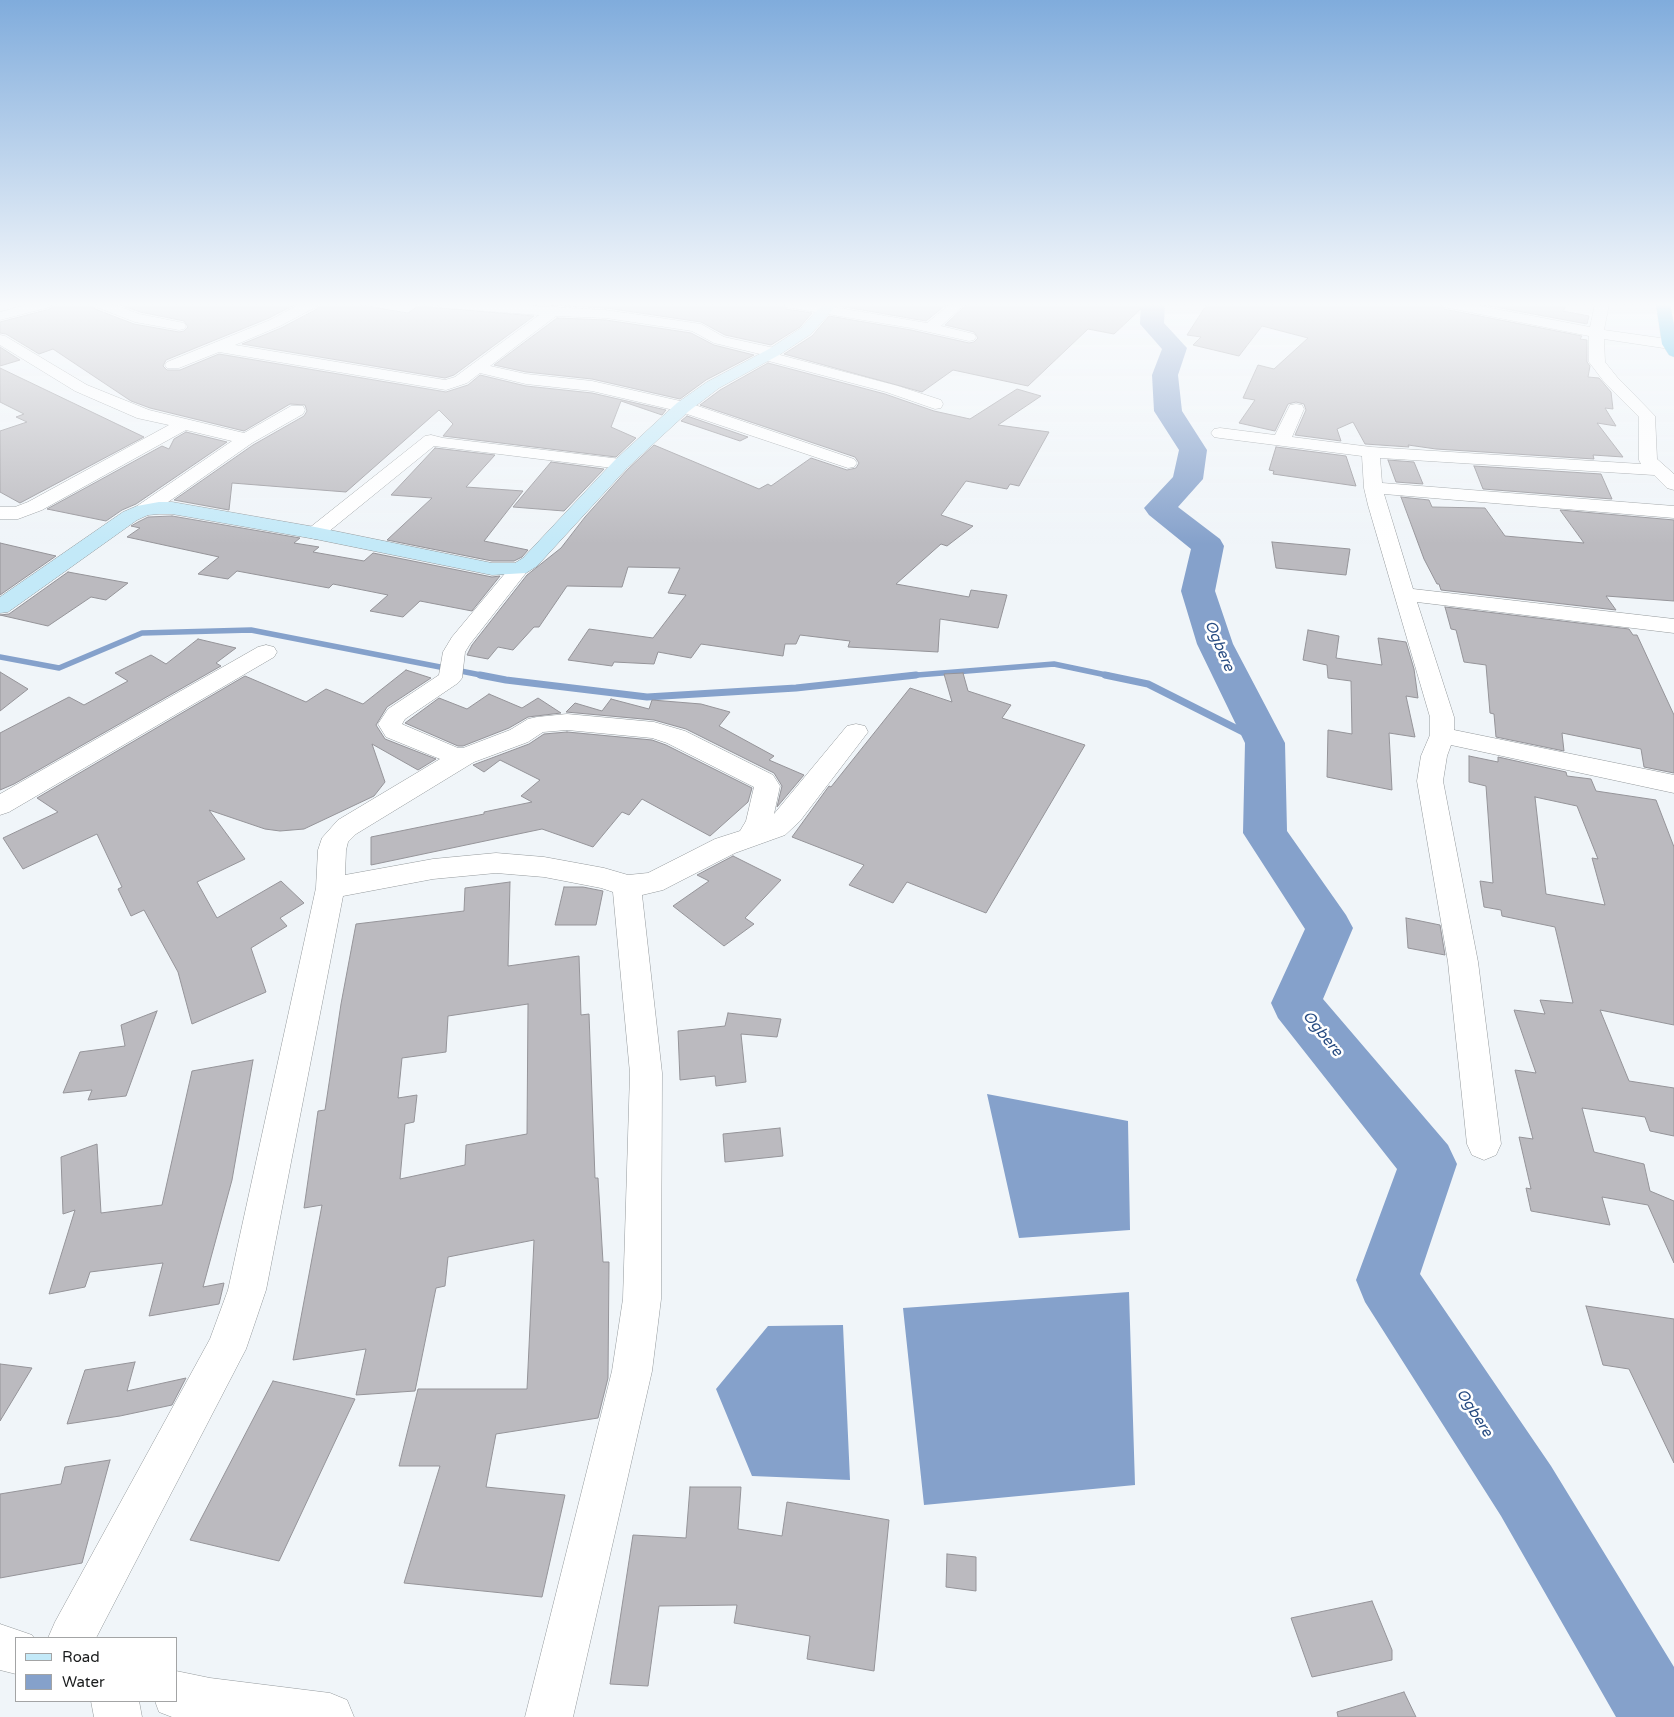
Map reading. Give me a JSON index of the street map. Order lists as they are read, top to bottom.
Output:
{
  "water": ["Ogbere"],
  "legend": ["Road", "Water"]
}
